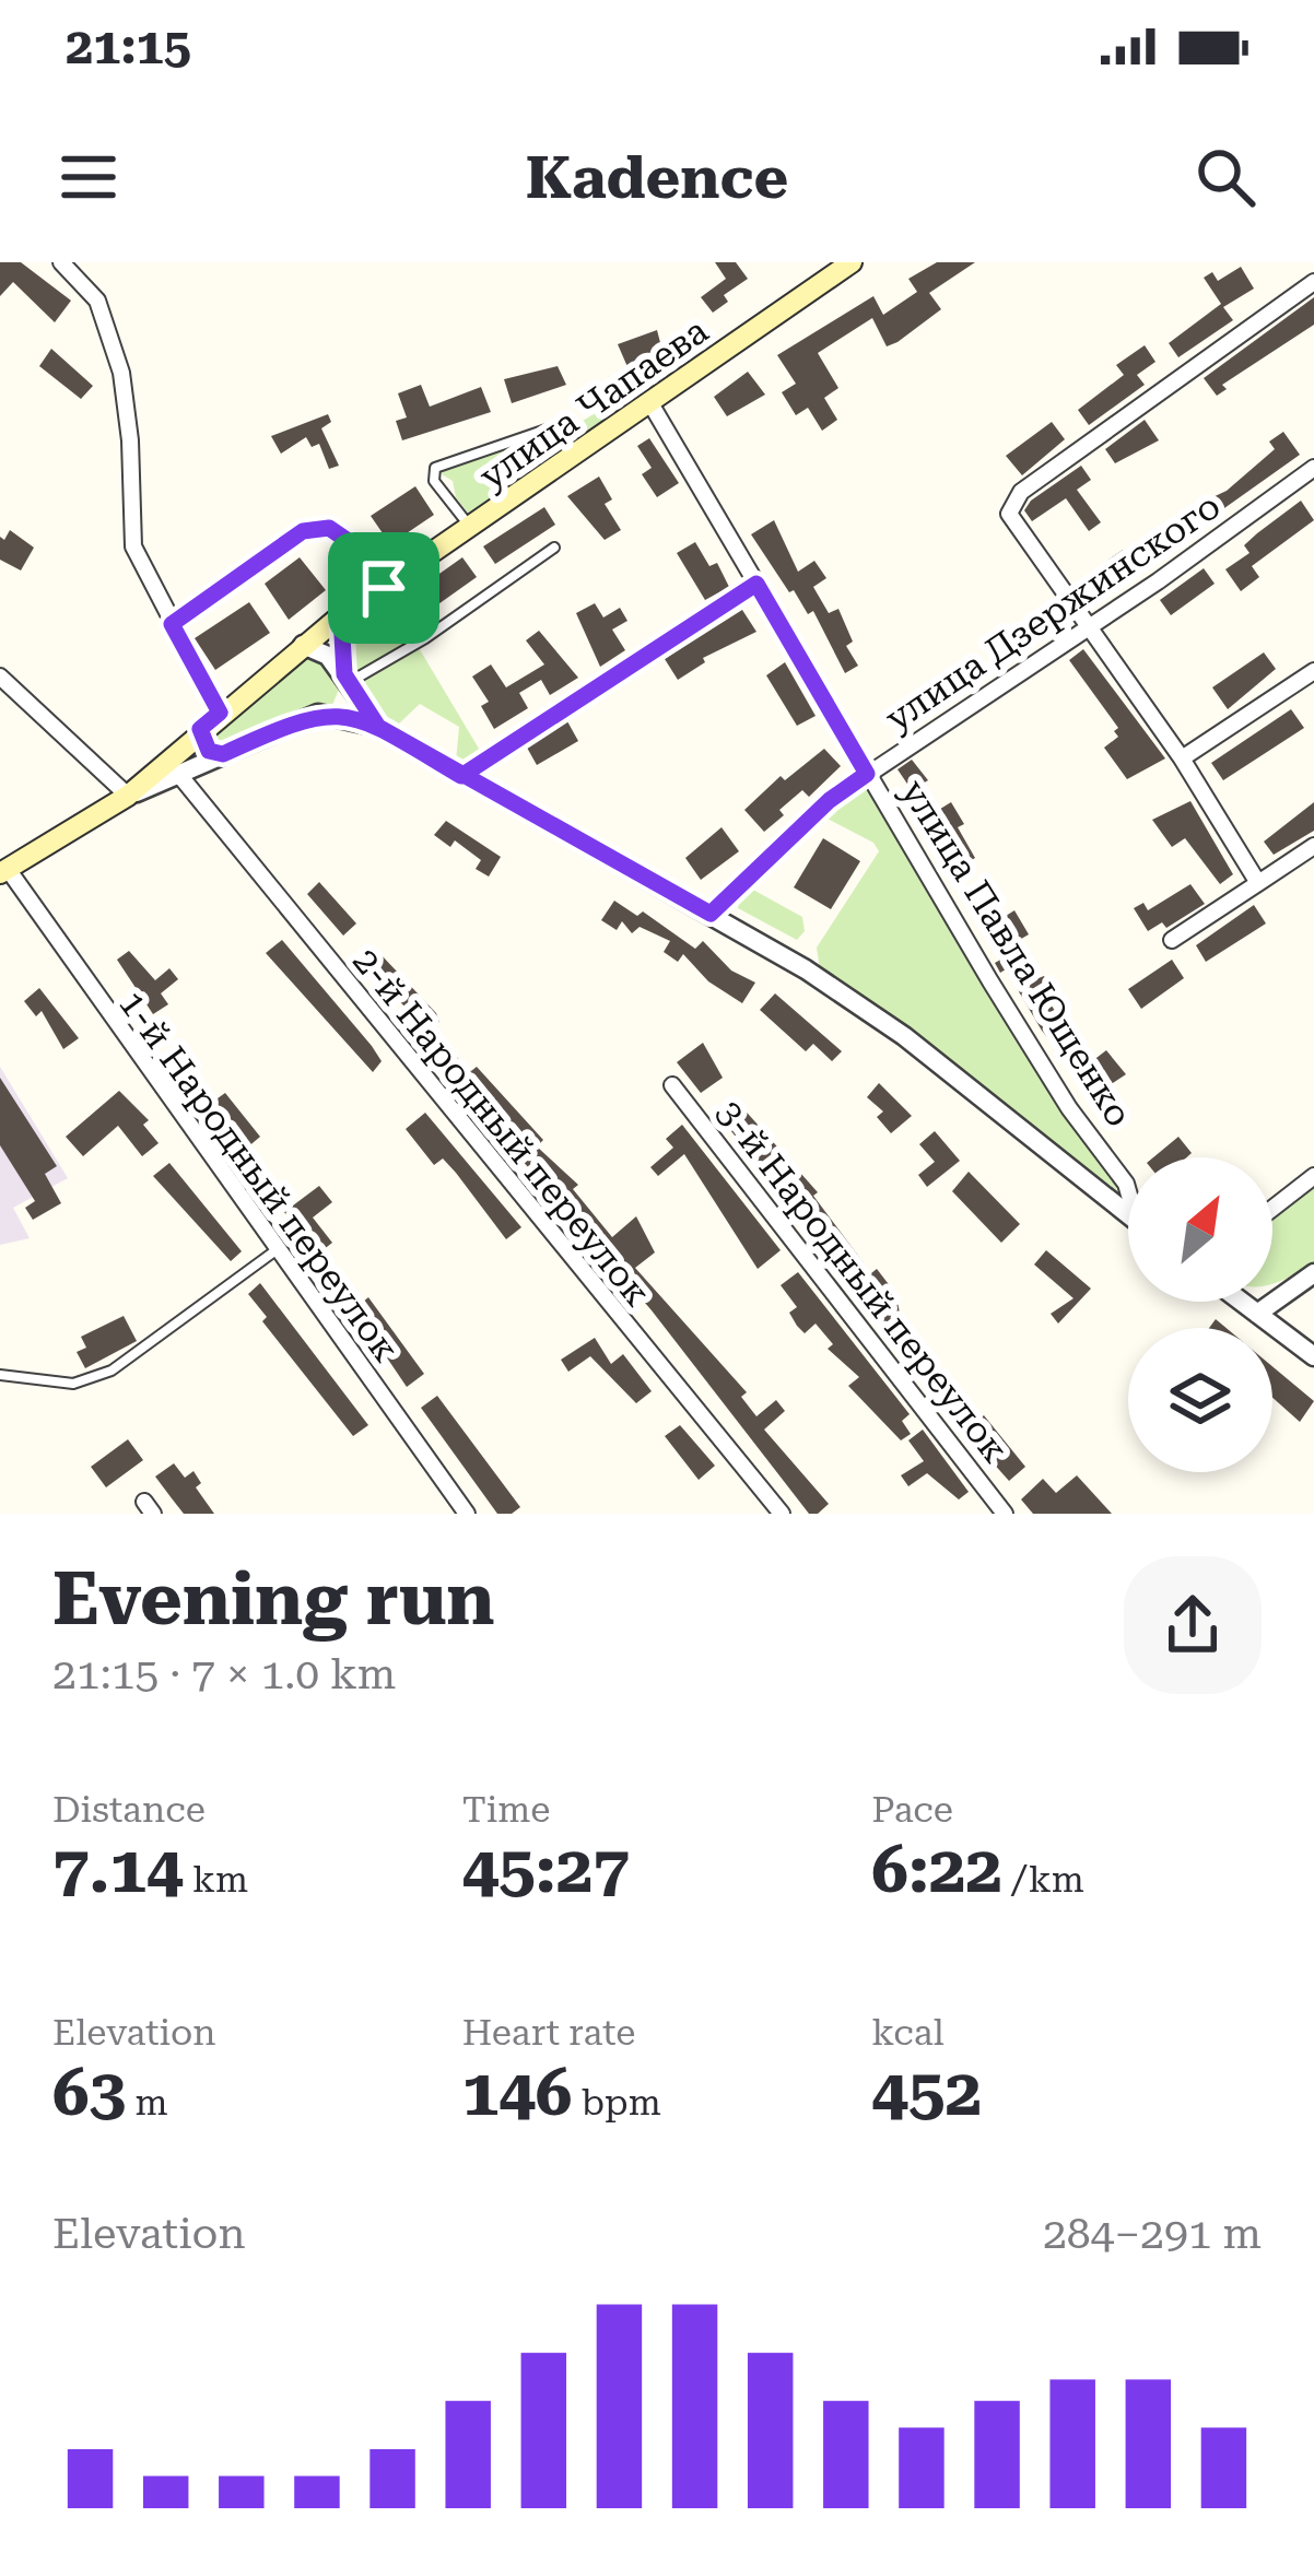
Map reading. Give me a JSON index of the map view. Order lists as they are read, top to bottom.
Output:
{
  "streets": {
    "main road": ["улица Чапаева"],
    "street": [
      "улица Дзержинского",
      "улица Павла Ющенко",
      "2-й Народный переулок",
      "1-й Народный переулок",
      "3-й Народный переулок"
    ]
  },
  "crossings": [
    ["улица Чапаева", "улица Павла Ющенко"],
    ["улица Чапаева", "1-й Народный переулок"],
    ["улица Дзержинского", "улица Павла Ющенко"]
  ],
  "north": "top right",
  "page": {
    "status": "21:15",
    "header": "Kadence",
    "heading": ["Evening run", "21:15 · 7 × 1.0 km"],
    "stats": [
      ["Distance", "7.14 km"],
      ["Time", "45:27"],
      ["Pace", "6:22 /km"],
      ["Elevation", "63 m"],
      ["Heart rate", "146 bpm"],
      ["kcal", "452"]
    ],
    "chart": ["Elevation", "284–291 m"]
  }
}
